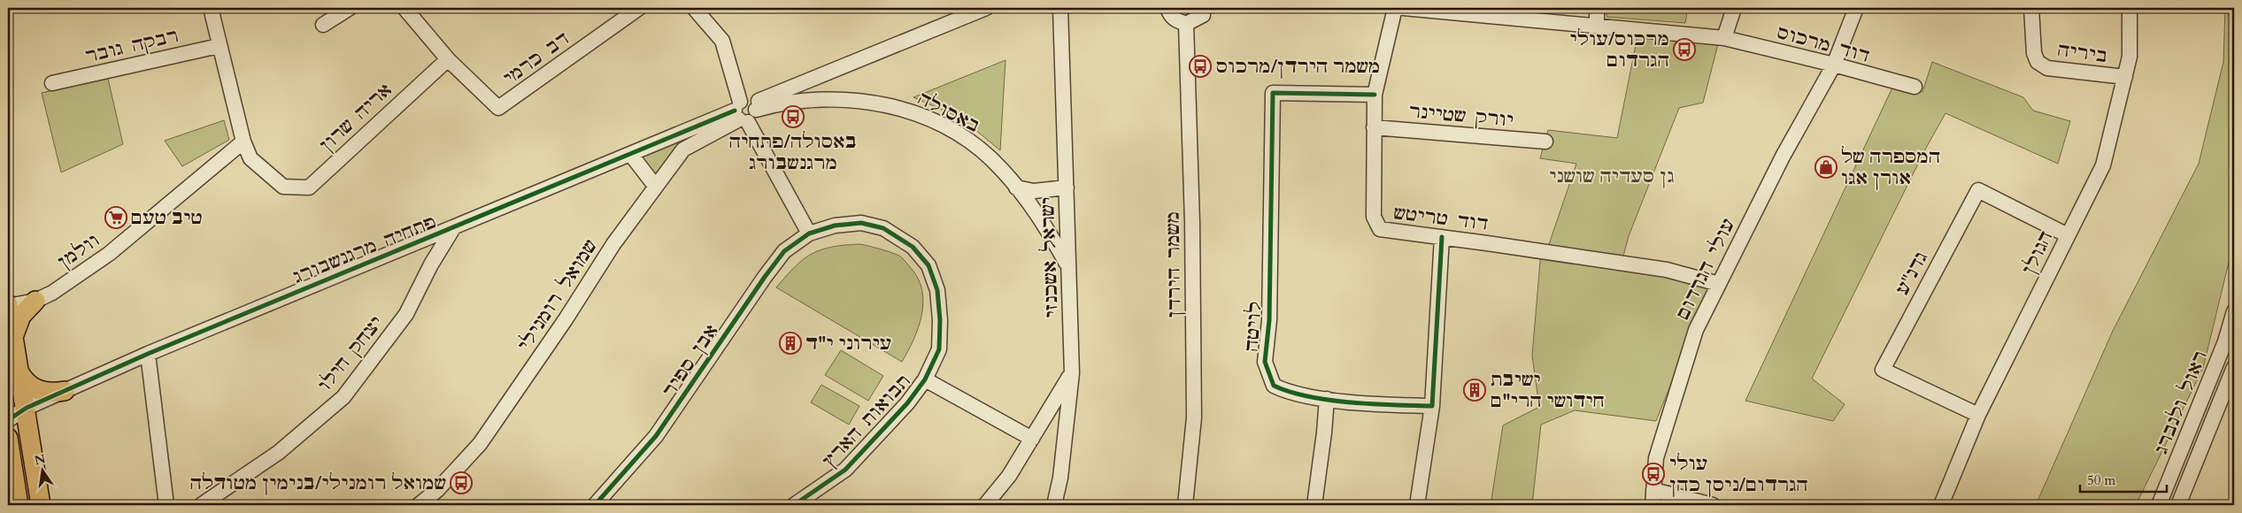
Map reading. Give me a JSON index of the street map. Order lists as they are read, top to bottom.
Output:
{
  "streets": {
    "street": [
      "דוד מרכוס",
      "רבקה גובר",
      "ביריה",
      "דב כרמי",
      "באסולה",
      "יורק שטיינר",
      "אריה שרון",
      "דוד טריטש",
      "פתחיה מרגנשבורג",
      "וולמן",
      "הגולן",
      "ישראל אשכנזי",
      "משמר הירדן",
      "עולי הגרדום",
      "גדנ\"ע",
      "שמואל רומנילי",
      "לויטה",
      "יצחק חילו",
      "אבן ספיר",
      "ראול ולנברג",
      "תבואות הארץ"
    ]
  },
  "crossings": [
    ["דוד מרכוס", "עולי הגרדום"],
    ["ביריה", "הגולן"],
    ["דב כרמי", "אריה שרון"],
    ["באסולה", "פתחיה מרגנשבורג"],
    ["באסולה", "ישראל אשכנזי"],
    ["באסולה", "שמואל רומנילי"],
    ["יורק שטיינר", "דוד טריטש"],
    ["אריה שרון", "וולמן"],
    ["דוד טריטש", "עולי הגרדום"],
    ["דוד טריטש", "לויטה"],
    ["פתחיה מרגנשבורג", "שמואל רומנילי"],
    ["פתחיה מרגנשבורג", "יצחק חילו"],
    ["הגולן", "גדנ\"ע"],
    ["אבן ספיר", "תבואות הארץ"]
  ],
  "parks": ["גן סעדיה שושני"],
  "places": {
    "bus stop": [
      "מרכוס/עולי הגרדום",
      "משמר הירדן/מרכוס",
      "באסולה/פתחיה מרגנשבורג",
      "עולי הגרדום/ניסן כהן",
      "שמואל רומנילי/בנימין מטודלה"
    ],
    "shop": ["המספרה של אורן אגו"],
    "supermarket": ["טיב טעם"],
    "building": ["עירוני י\"ד", "ישיבת חידושי הרי\"ם"]
  },
  "scale_bar": "50 m",
  "north": "top"
}
